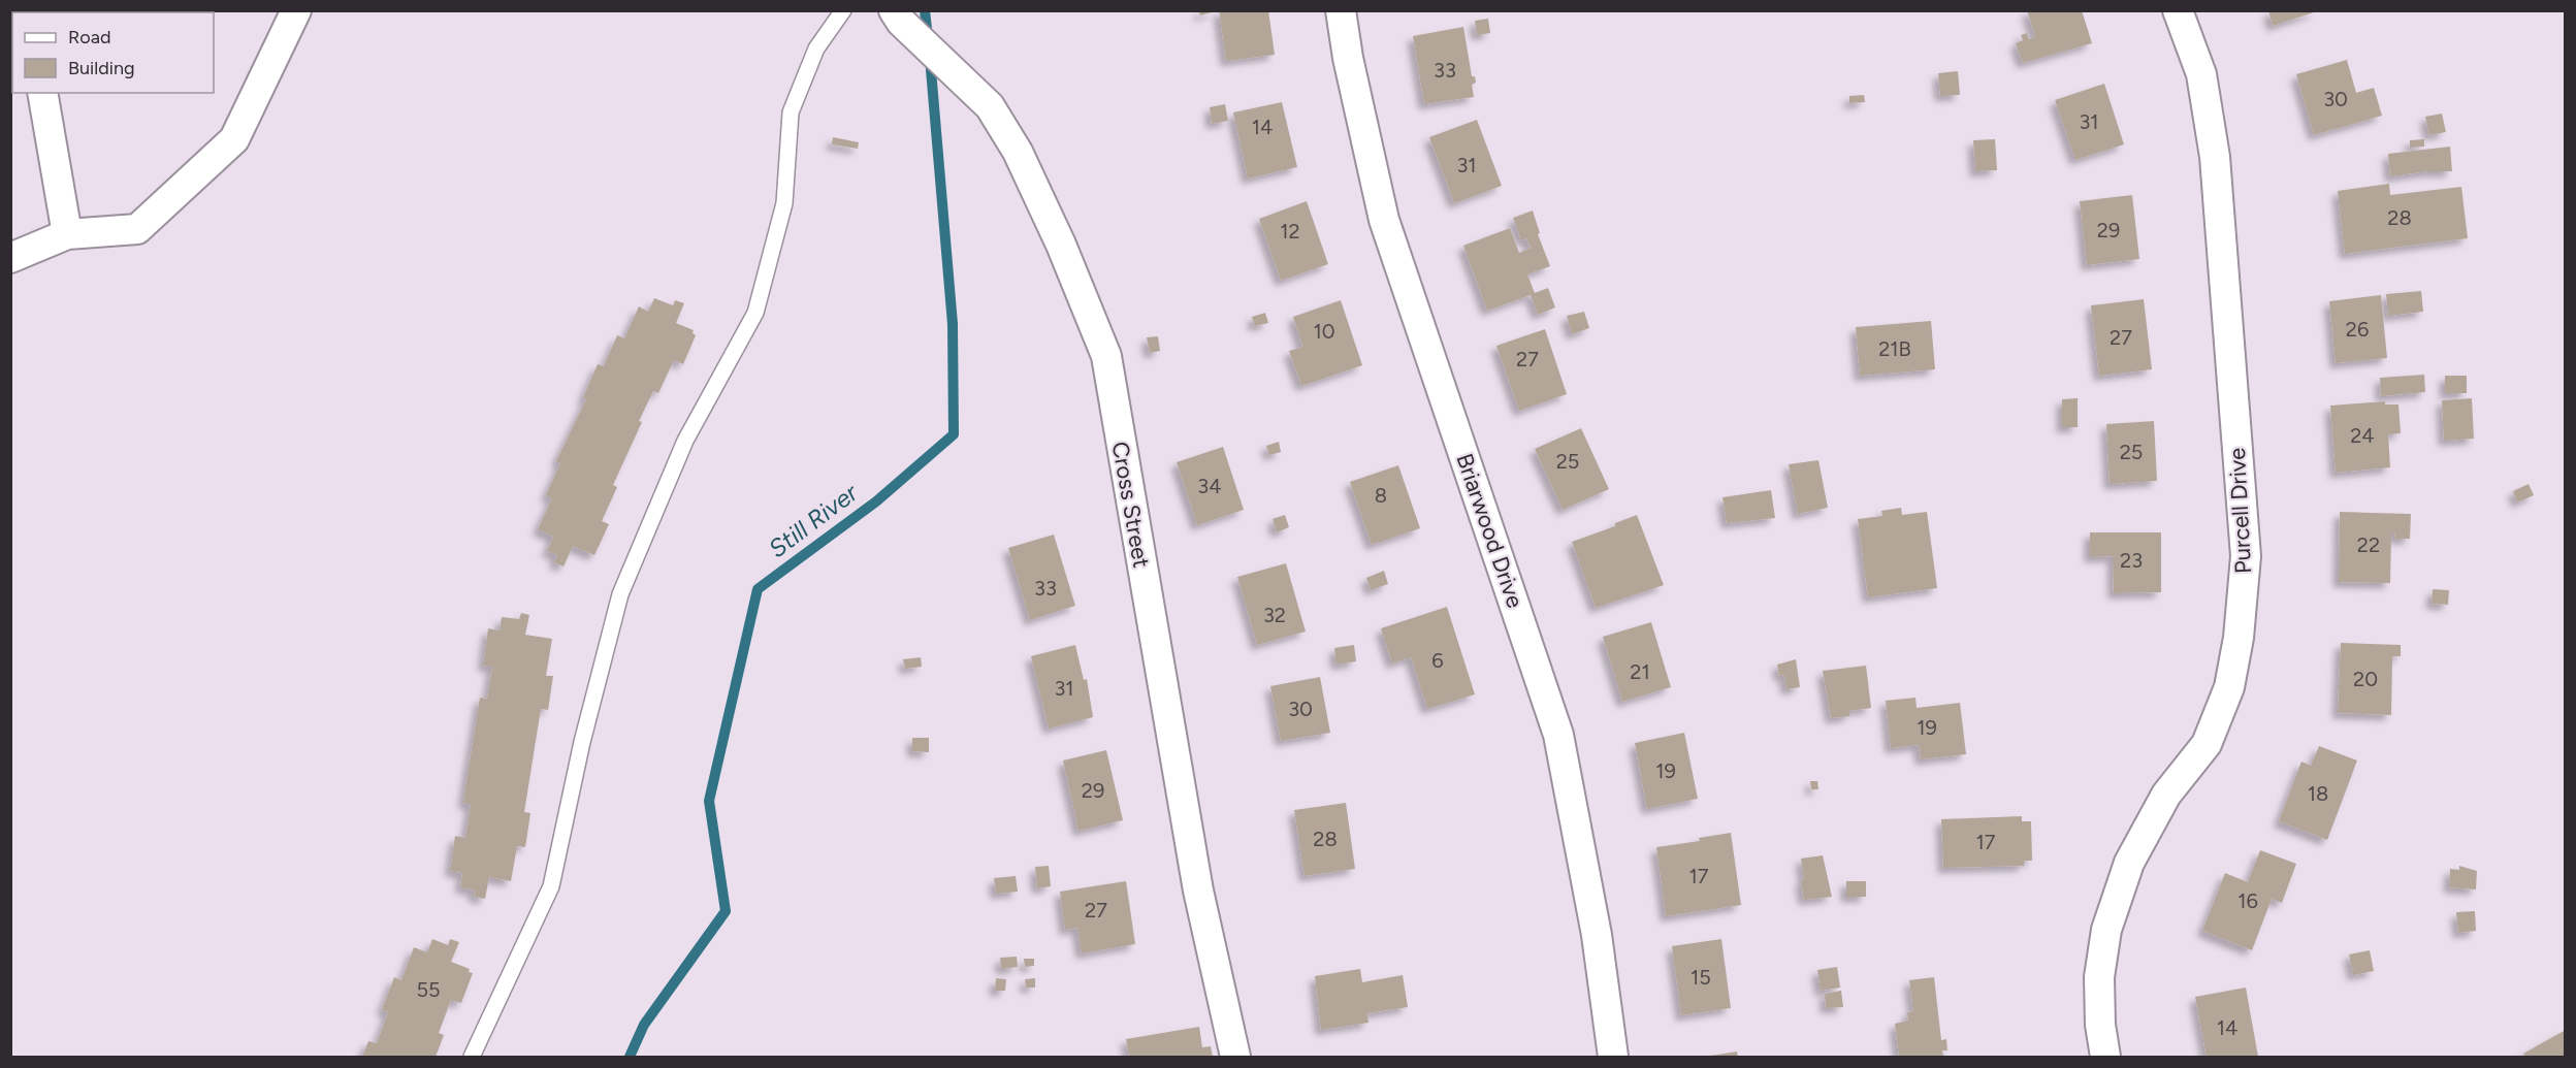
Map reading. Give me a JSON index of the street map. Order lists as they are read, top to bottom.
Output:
{
  "streets": {
    "street": ["Cross Street", "Purcell Drive", "Briarwood Drive"]
  },
  "water": ["Still River"],
  "house_numbers": [
    "33",
    "30",
    "31",
    "14",
    "31",
    "28",
    "29",
    "12",
    "26",
    "10",
    "27",
    "21B",
    "27",
    "24",
    "25",
    "25",
    "34",
    "8",
    "22",
    "23",
    "33",
    "32",
    "6",
    "21",
    "20",
    "31",
    "30",
    "19",
    "19",
    "29",
    "18",
    "28",
    "17",
    "17",
    "16",
    "27",
    "15",
    "55",
    "14"
  ],
  "legend": ["Road", "Building"]
}
